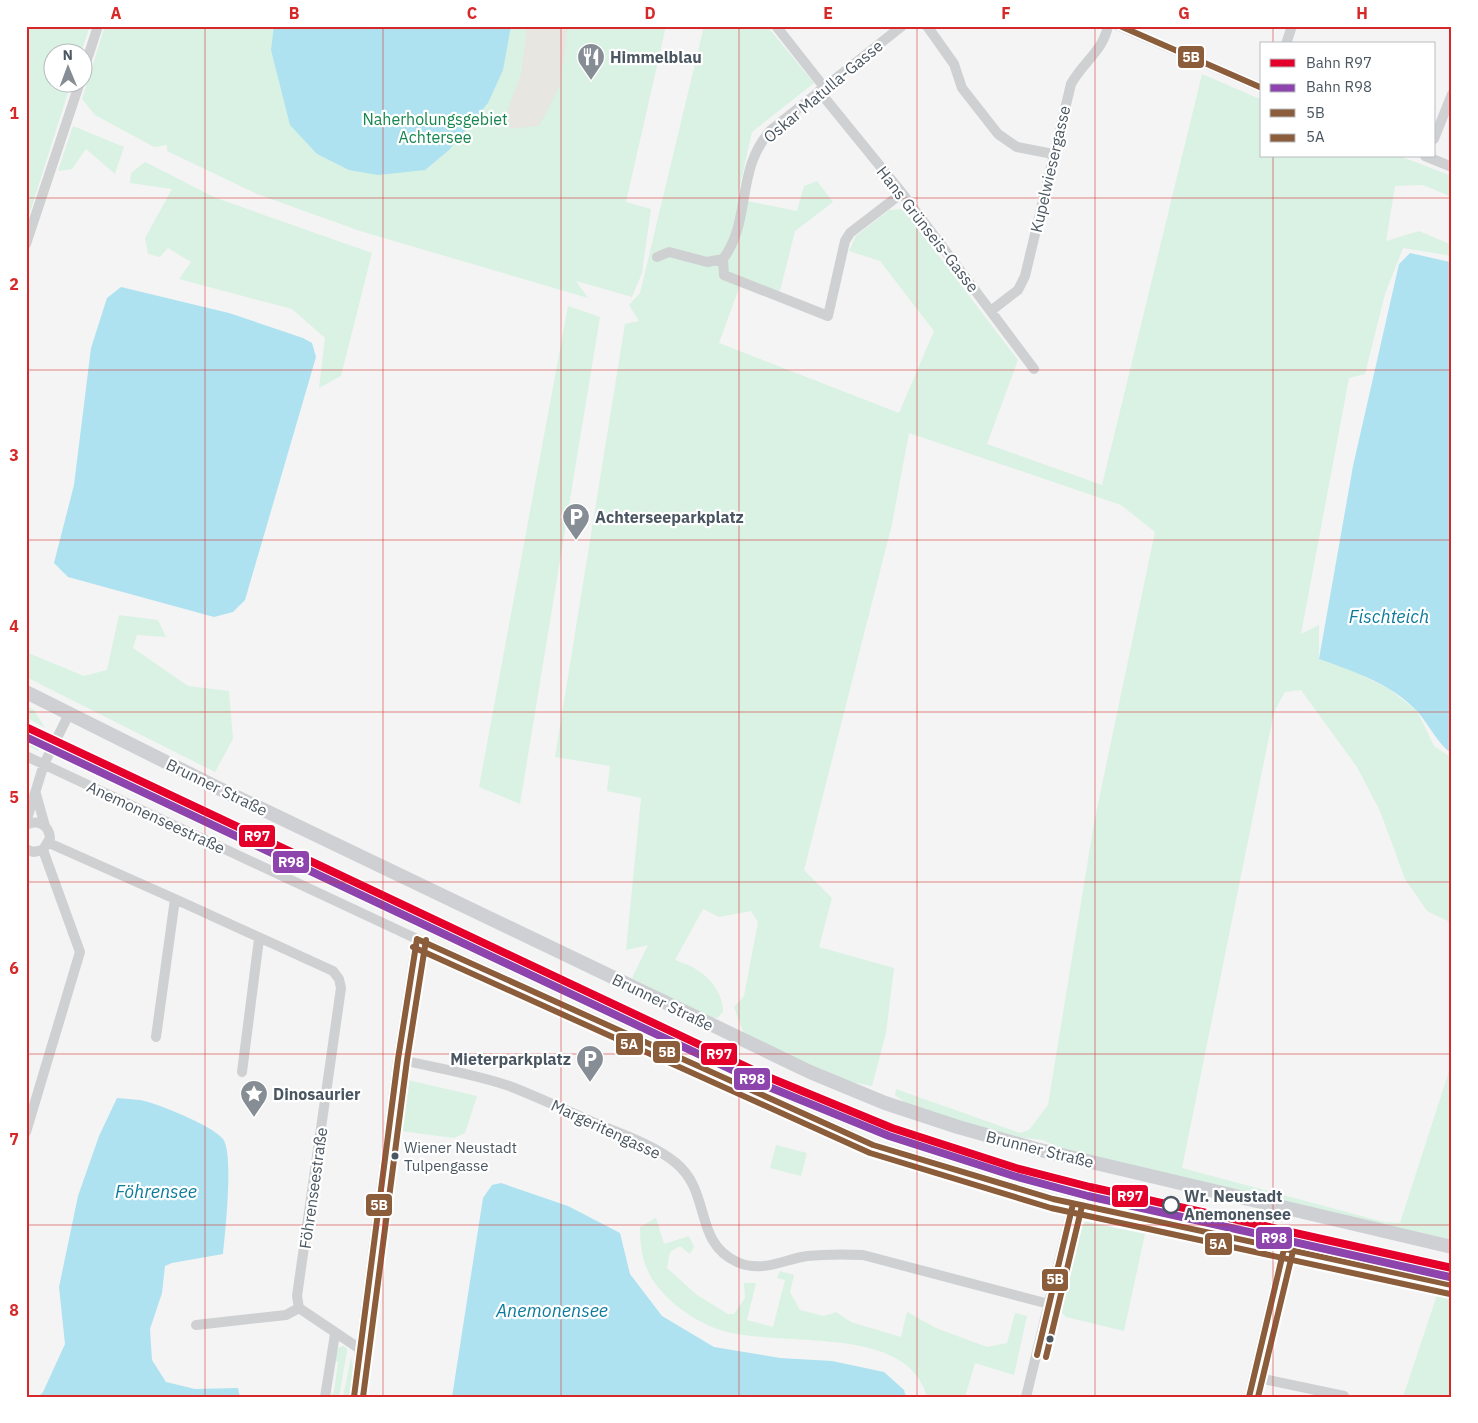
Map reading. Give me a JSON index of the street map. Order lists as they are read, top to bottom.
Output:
{
  "streets": {
    "main road": ["Brunner Straße"],
    "street": [
      "Oskar Matulla-Gasse",
      "Kupelwiesergasse",
      "Hans Grünseis-Gasse",
      "Anemonenseestraße",
      "Margeritengasse",
      "Föhrenseestraße"
    ]
  },
  "crossings": [
    ["Oskar Matulla-Gasse", "Hans Grünseis-Gasse"],
    ["Kupelwiesergasse", "Hans Grünseis-Gasse"]
  ],
  "water": ["Fischteich", "Föhrensee", "Anemonensee"],
  "parks": ["Naherholungsgebiet Achtersee"],
  "places": {
    "restaurant": ["Himmelblau"],
    "parking": ["Achterseeparkplatz", "Mieterparkplatz"],
    "place": ["Dinosaurier"],
    "other": ["Wiener Neustadt Tulpengasse", "Wr. Neustadt Anemonensee"]
  },
  "lines": [
    "transit line 5B",
    "rail line R97",
    "rail line R98",
    "transit line 5A"
  ],
  "legend": [
    "Bahn R97",
    "Bahn R98",
    "5B",
    "5A"
  ],
  "north": "top",
  "grid": {
    "columns": [
      "A",
      "B",
      "C",
      "D",
      "E",
      "F",
      "G",
      "H"
    ],
    "rows": [
      "1",
      "2",
      "3",
      "4",
      "5",
      "6",
      "7",
      "8"
    ]
  }
}
